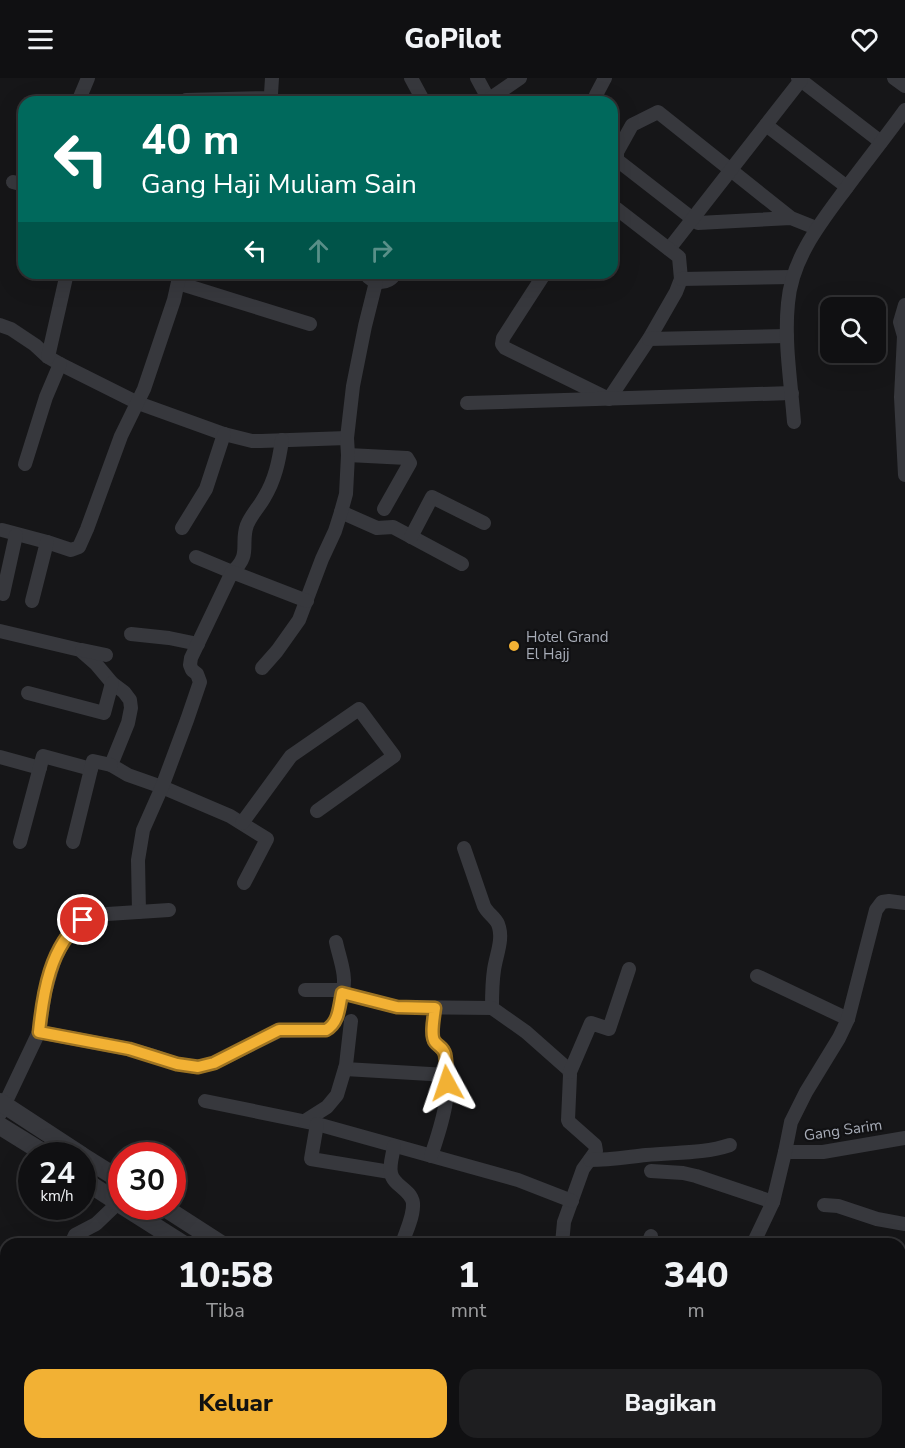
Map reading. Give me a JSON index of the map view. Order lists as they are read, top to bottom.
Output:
{
  "streets": {
    "street": ["Gang Sarim"]
  },
  "places": ["Hotel Grand El Hajj"],
  "page": {
    "header": "GoPilot",
    "turn": ["40 m", "Gang Haji Muliam Sain"],
    "speed": "24 km/h",
    "limit": "30",
    "eta": [
      "10:58",
      "Tiba",
      "1",
      "mnt",
      "340",
      "m"
    ],
    "buttons": ["Keluar", "Bagikan"]
  }
}
